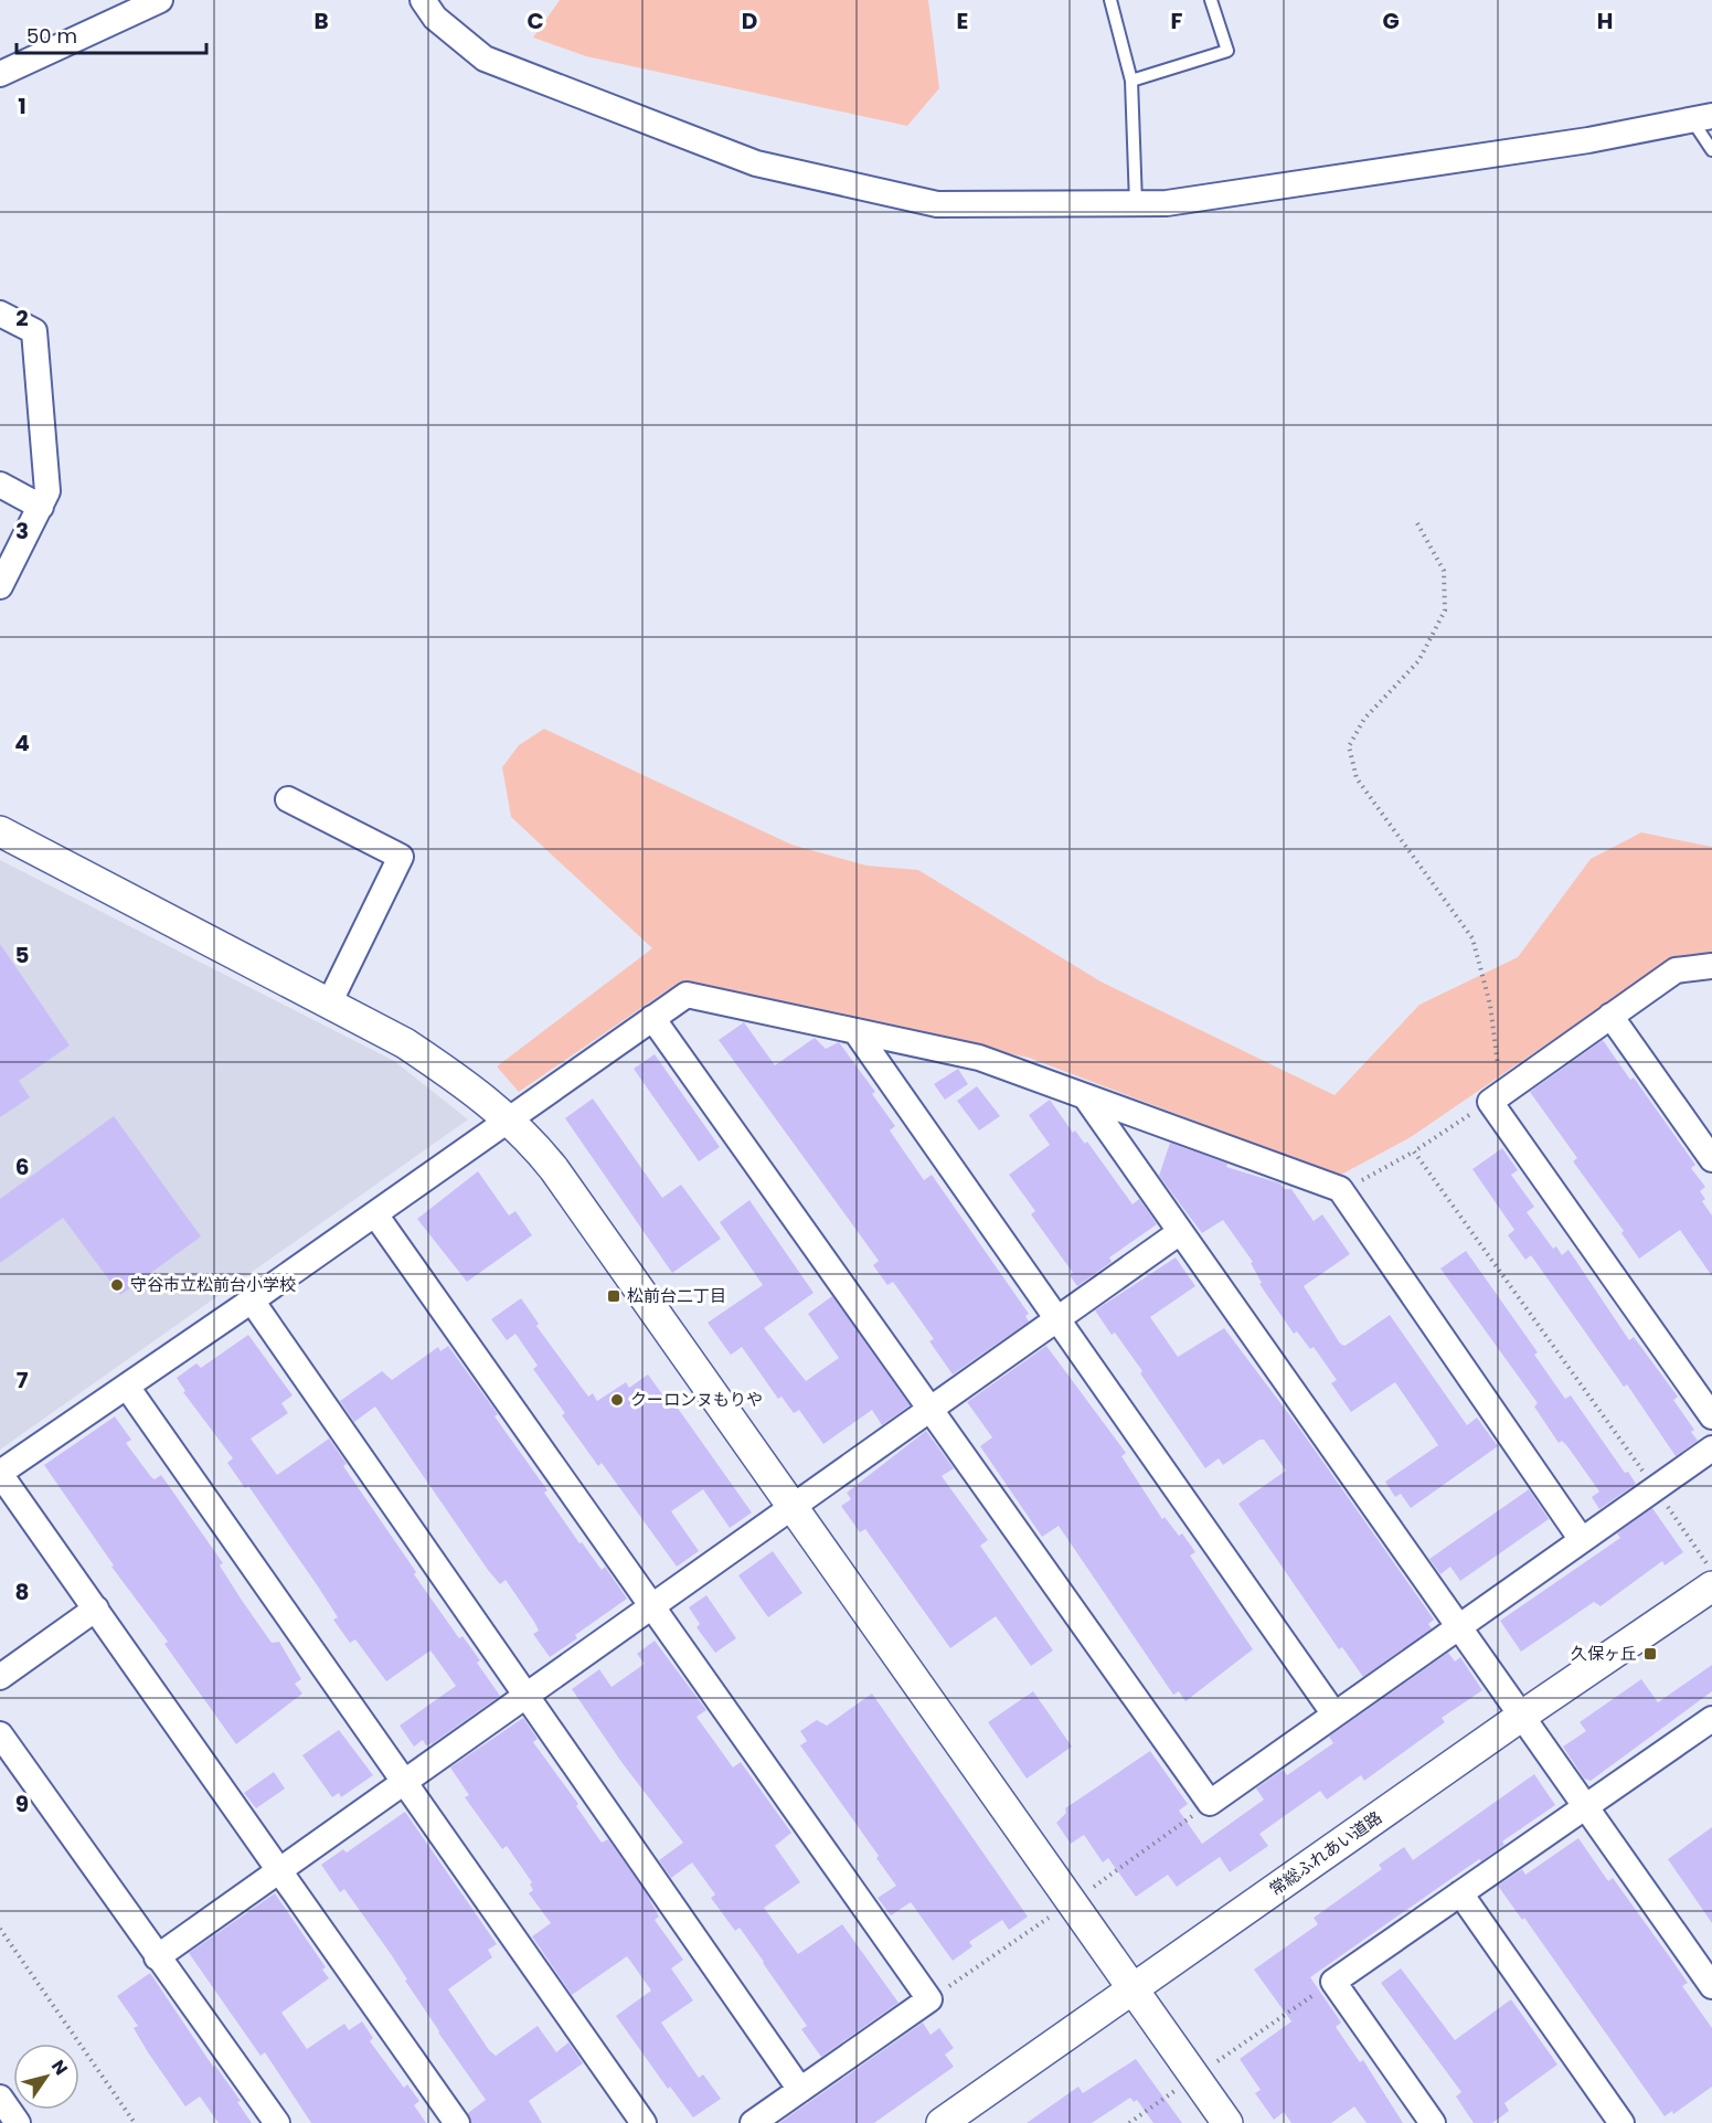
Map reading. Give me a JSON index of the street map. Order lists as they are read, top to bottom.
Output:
{
  "streets": {
    "street": ["常総ふれあい道路"]
  },
  "places": {
    "other": ["守谷市立松前台小学校", "クーロンヌもりや"],
    "transit": ["松前台二丁目", "久保ヶ丘"]
  },
  "scale_bar": "50 m",
  "north": "top right",
  "grid": {
    "columns": [
      "B",
      "C",
      "D",
      "E",
      "F",
      "G",
      "H"
    ],
    "rows": [
      "1",
      "2",
      "3",
      "4",
      "5",
      "6",
      "7",
      "8",
      "9"
    ]
  }
}
